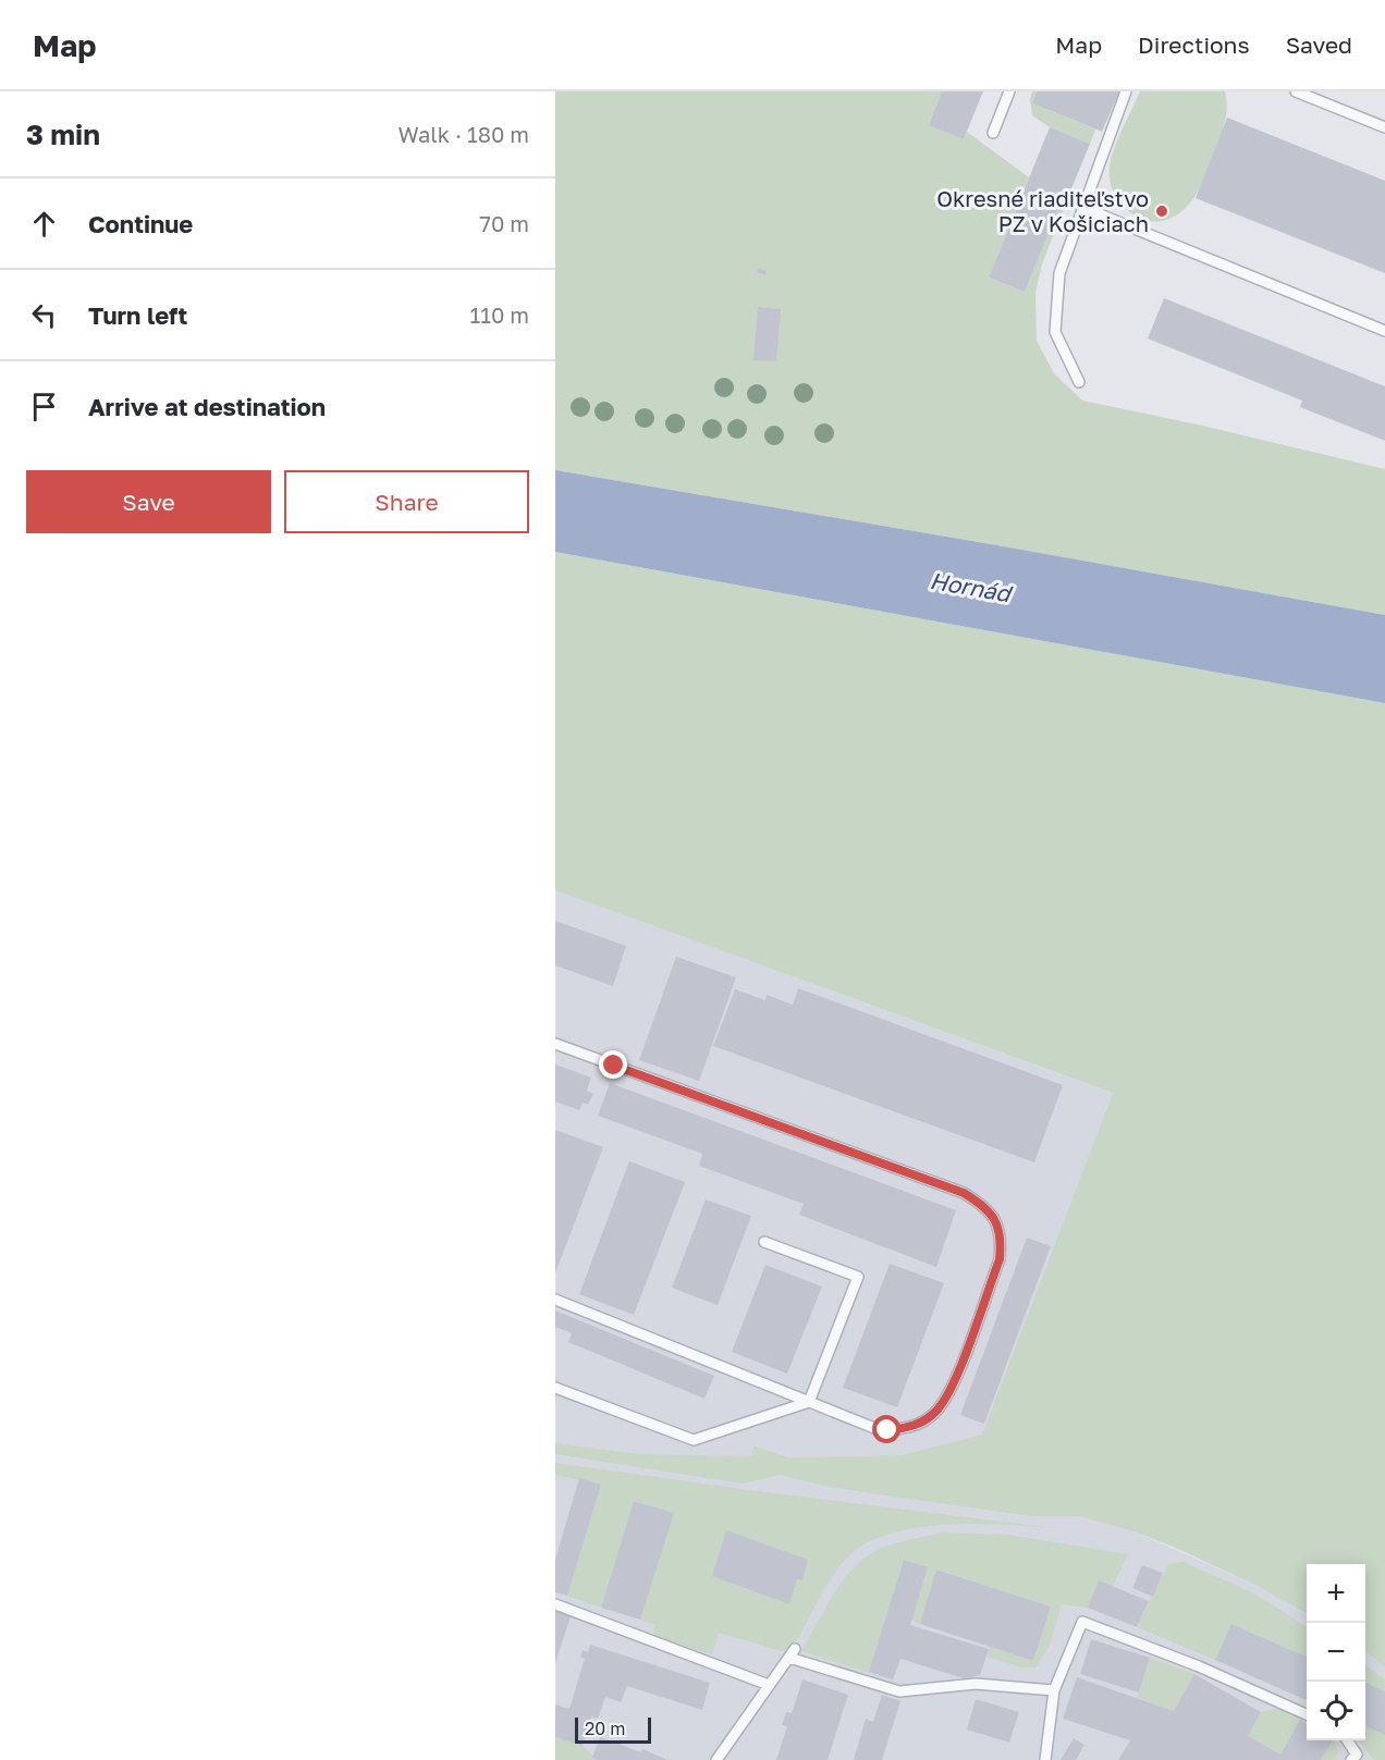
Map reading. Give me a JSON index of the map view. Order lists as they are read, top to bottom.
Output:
{
  "water": ["Hornád"],
  "places": ["Okresné riaditeľstvo PZ v Košiciach"],
  "scale_bar": "20 m",
  "page": {
    "header": "Map",
    "nav": ["Map", "Directions", "Saved"],
    "heading": ["3 min", "Walk · 180 m"],
    "list": [
      ["Continue", "70 m"],
      ["Turn left", "110 m"],
      "Arrive at destination"
    ],
    "buttons": ["Save", "Share"],
    "map_buttons": ["+", "−"],
    "scale": "20 m"
  }
}
